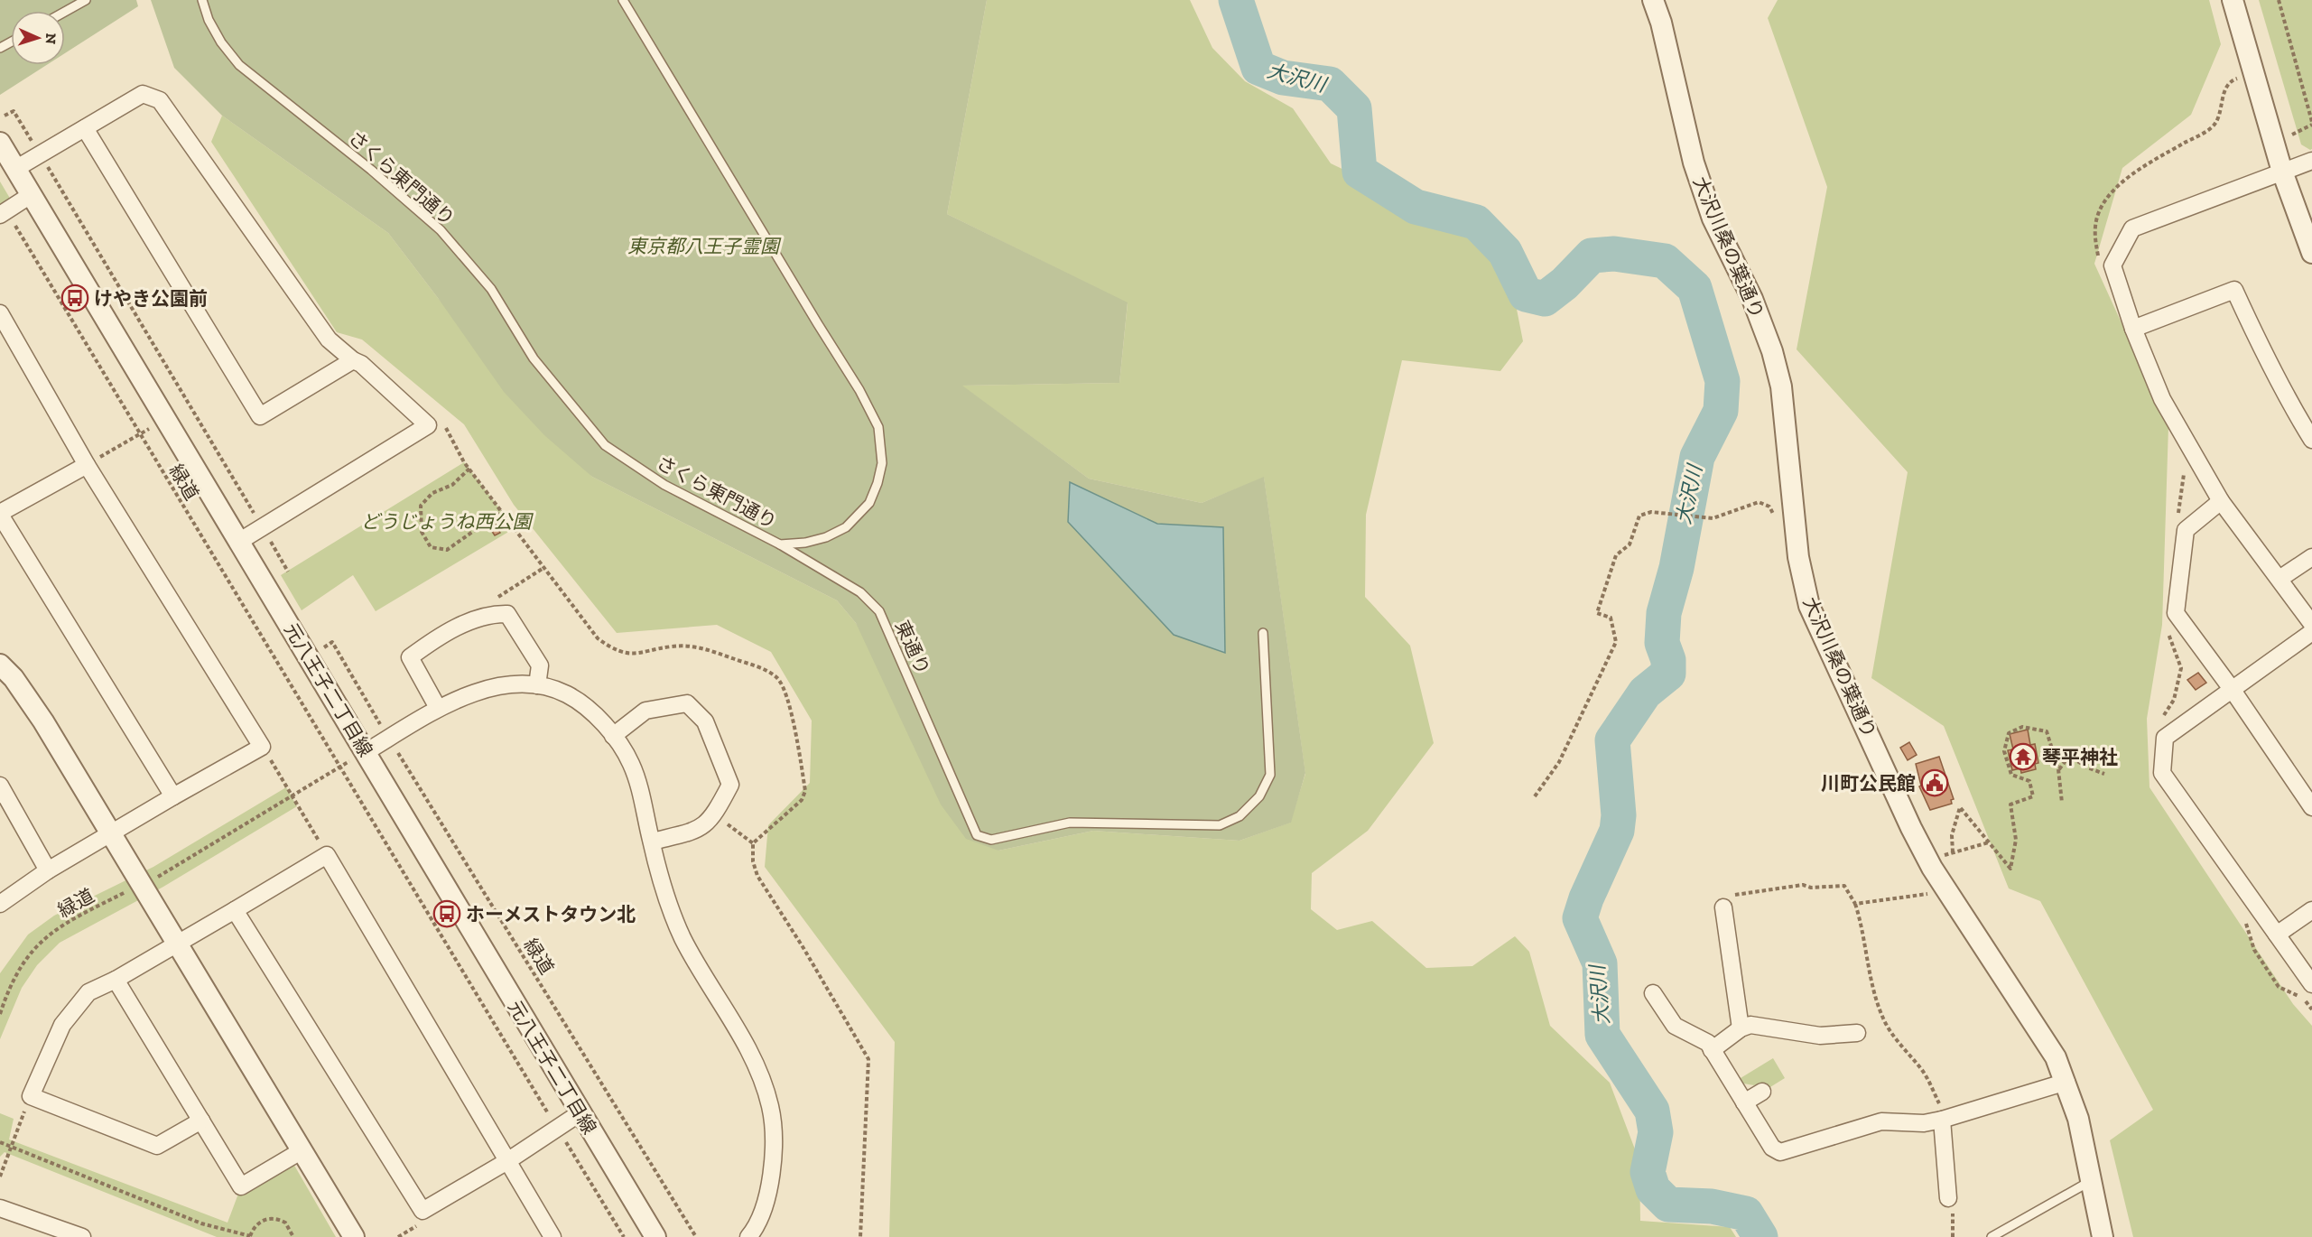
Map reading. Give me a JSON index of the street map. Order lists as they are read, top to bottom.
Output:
{
  "streets": {
    "street": ["大沢川桑の葉通り", "元八王子二丁目線"],
    "lane": ["さくら東門通り", "東通り"],
    "path": ["緑道"]
  },
  "crossings": [
    ["さくら東門通り", "東通り"],
    ["緑道", "元八王子二丁目線"]
  ],
  "water": ["大沢川"],
  "parks": ["東京都八王子霊園", "どうじょうね西公園"],
  "places": {
    "bus stop": ["けやき公園前", "ホーメストタウン北"],
    "temple": ["琴平神社"],
    "public building": ["川町公民館"]
  },
  "north": "right"
}
